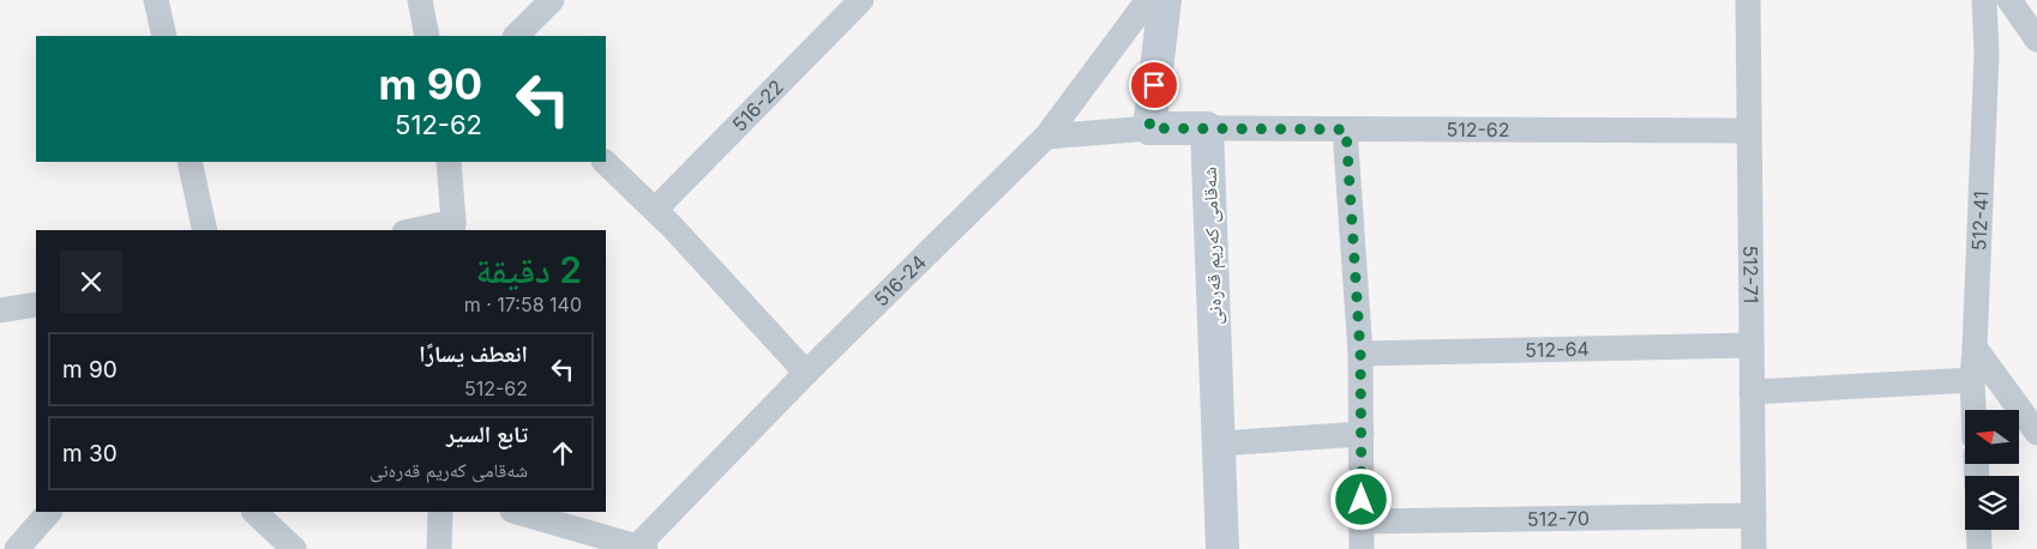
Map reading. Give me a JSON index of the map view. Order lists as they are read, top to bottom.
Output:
{
  "streets": {
    "street": [
      "516-22",
      "512-62",
      "512-41",
      "شەقامی کەریم قەرەنی",
      "512-71",
      "516-24",
      "512-64",
      "512-70"
    ]
  },
  "crossings": [
    ["512-62", "شەقامی کەریم قەرەنی"],
    ["512-62", "512-71"],
    ["512-71", "512-64"],
    ["512-71", "512-70"]
  ],
  "north": "left",
  "page": {
    "turn": ["90 m", "512-62"],
    "heading": ["2 دقيقة", "140 m · 17:58"],
    "list": [
      {
        "name": "انعطف يسارًا",
        "note": "512-62",
        "value": "90 m"
      },
      {
        "name": "تابع السير",
        "note": "شەقامی کەریم قەرەنی",
        "value": "30 m"
      }
    ]
  }
}
